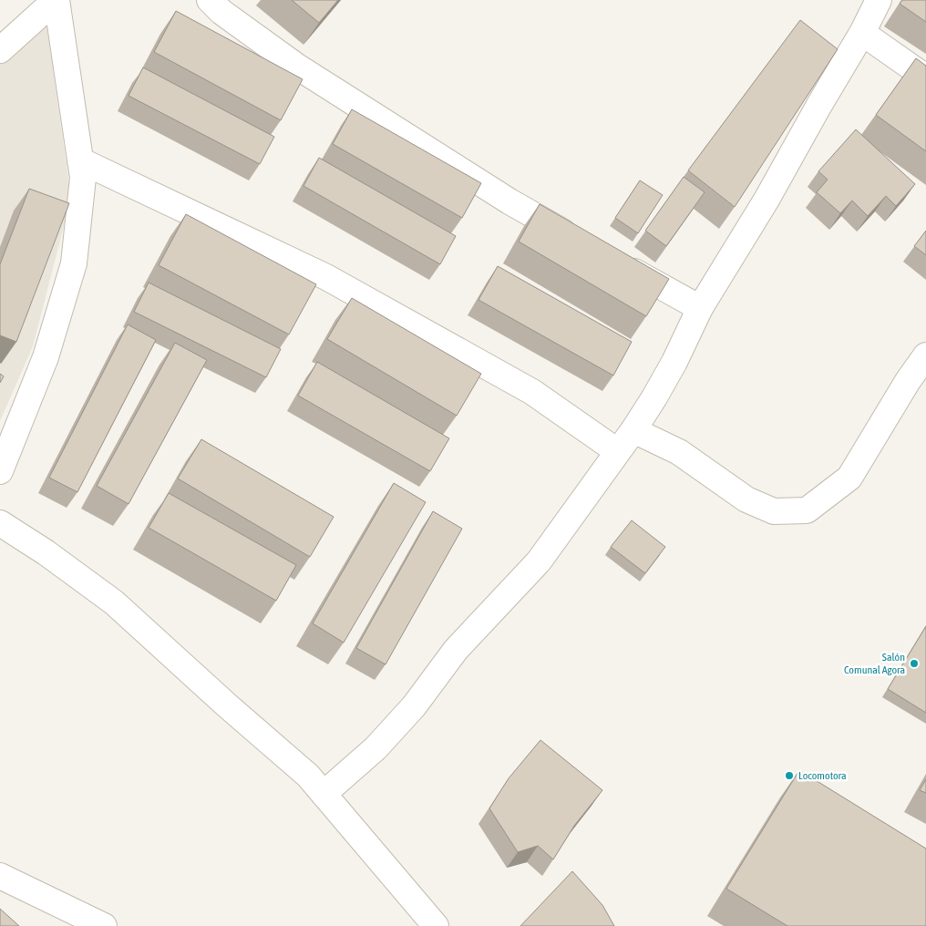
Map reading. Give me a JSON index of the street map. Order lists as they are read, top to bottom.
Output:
{
  "places": ["Salón Comunal Agora", "Locomotora"]
}
